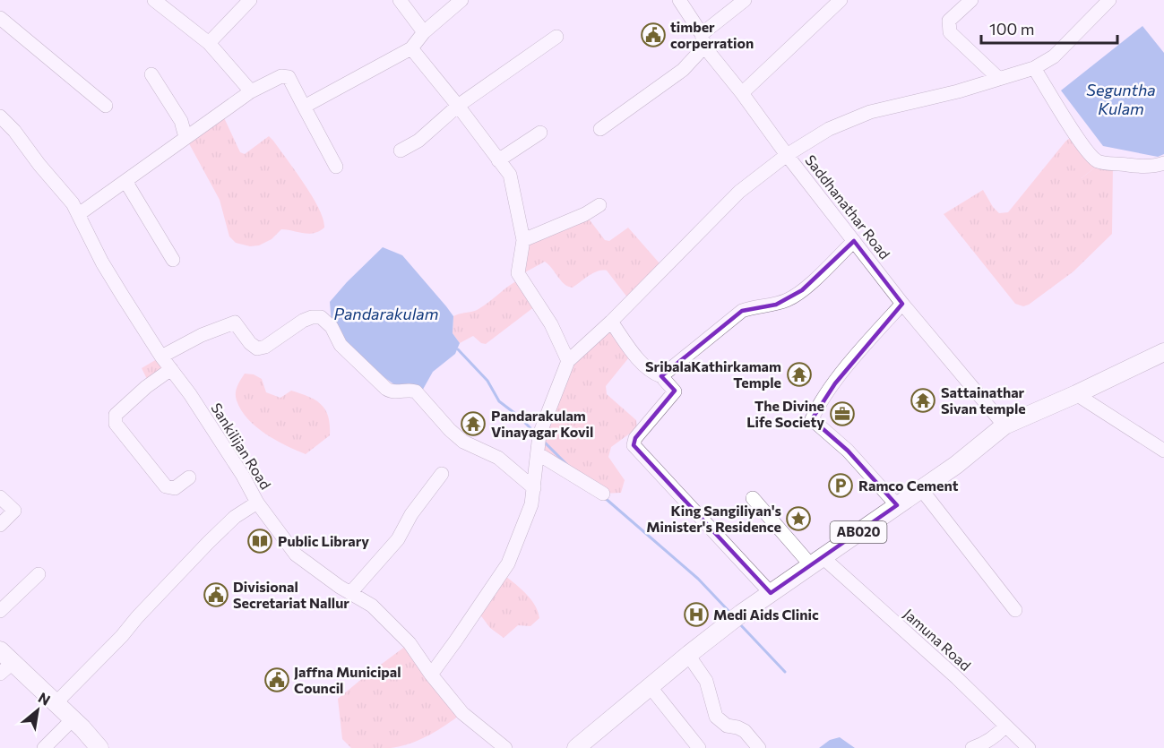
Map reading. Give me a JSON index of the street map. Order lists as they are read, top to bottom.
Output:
{
  "streets": {
    "main road": ["AB020"],
    "street": ["Saddhanathar Road", "Sankilijan Road", "Jamuna Road"]
  },
  "crossings": [
    ["Saddhanathar Road", "AB020"],
    ["AB020", "Jamuna Road"]
  ],
  "water": ["Seguntha Kulam", "Pandarakulam"],
  "places": {
    "public building": ["timber corperration", "Divisional Secretariat Nallur", "Jaffna Municipal Council"],
    "temple": ["SribalaKathirkamam Temple", "Sattainathar Sivan temple", "Pandarakulam Vinayagar Kovil"],
    "office": ["The Divine Life Society"],
    "parking": ["Ramco Cement"],
    "place": ["King Sangiliyan's Minister's Residence"],
    "library": ["Public Library"],
    "hospital": ["Medi Aids Clinic"]
  },
  "scale_bar": "100 m",
  "north": "top right"
}
